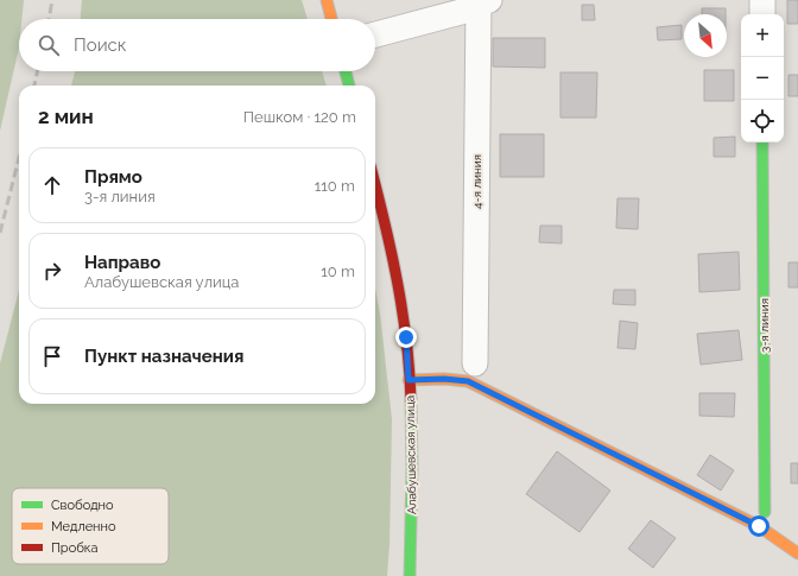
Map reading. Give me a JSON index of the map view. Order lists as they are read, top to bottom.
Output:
{
  "streets": {
    "street": ["4-я линия", "3-я линия", "Алабушевская улица"]
  },
  "legend": ["Свободно", "Медленно", "Пробка"],
  "north": "bottom right",
  "page": {
    "map_buttons": ["+", "−"],
    "search": "Поиск",
    "heading": ["2 мин", "Пешком · 120 m"],
    "list": [
      ["Прямо", "3-я линия", "110 m"],
      ["Направо", "Алабушевская улица", "10 m"],
      "Пункт назначения"
    ]
  }
}
